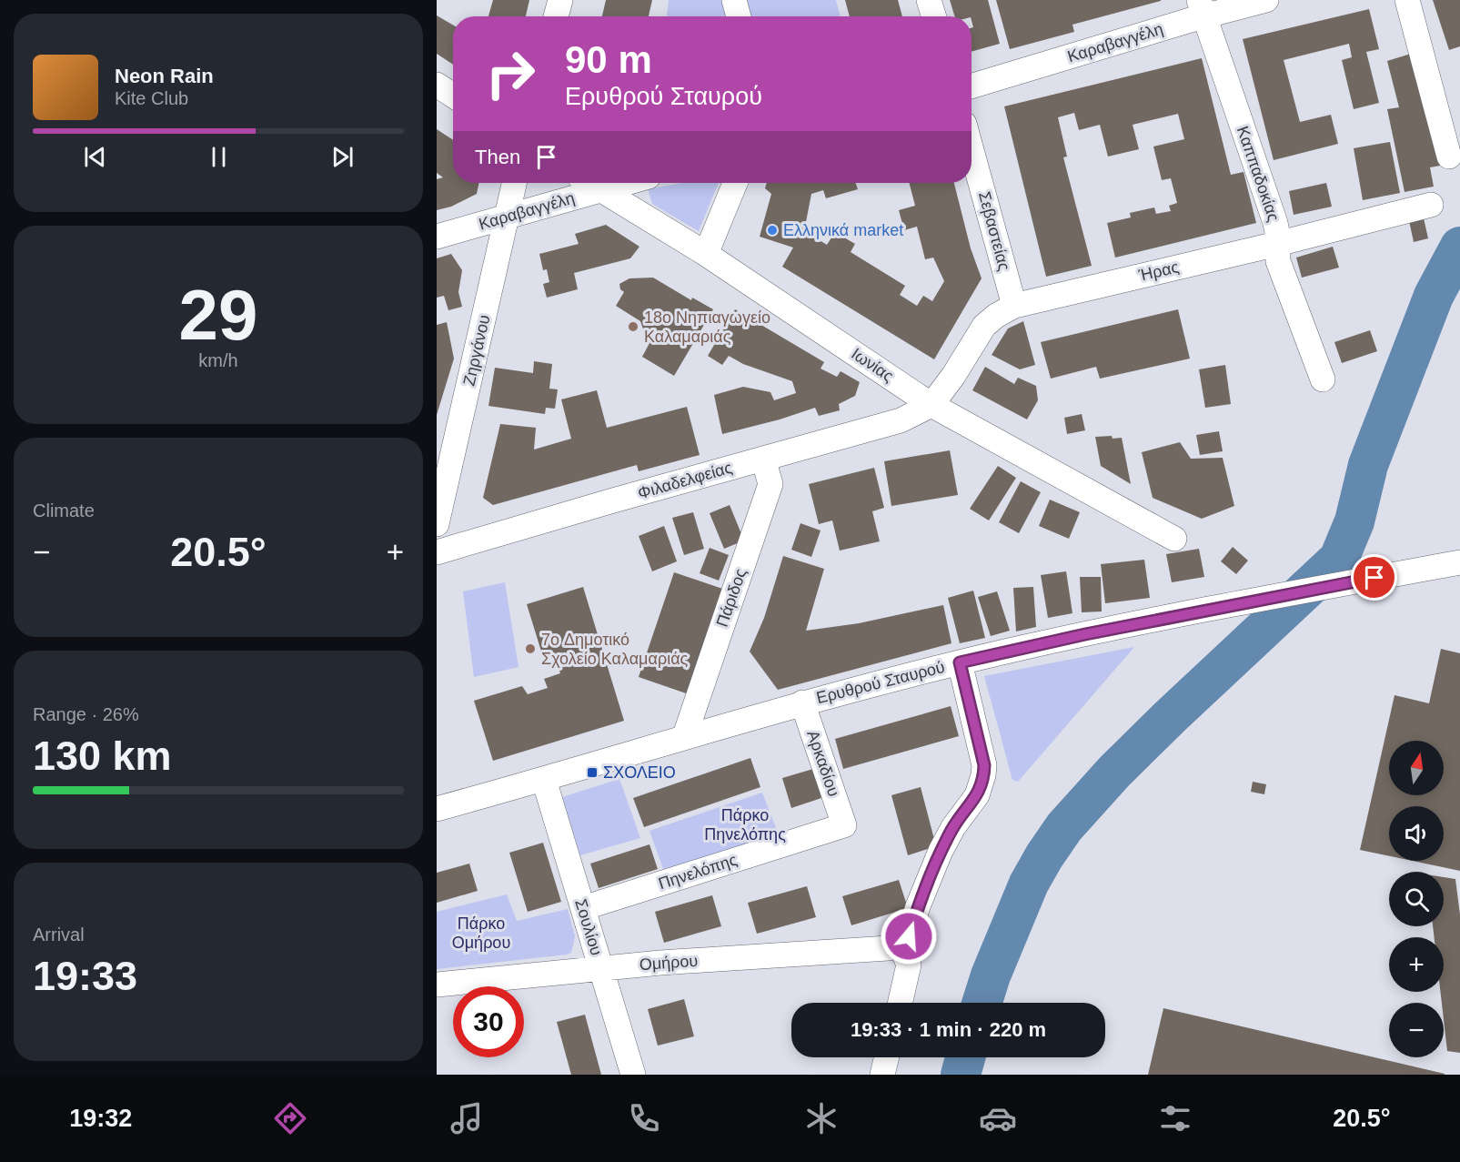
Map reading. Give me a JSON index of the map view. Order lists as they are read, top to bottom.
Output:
{
  "streets": {
    "street": [
      "Καραβαγγέλη",
      "Καππαδοκίας",
      "Σεβαστείας",
      "Ήρας",
      "Ζηργάνου",
      "Ιωνίας",
      "Φιλαδελφείας",
      "Πάριδος",
      "Ερυθρού Σταυρού",
      "Αρκαδίου",
      "Πηνελόπης",
      "Σουλίου",
      "Ομήρου"
    ]
  },
  "crossings": [
    ["Καραβαγγέλη", "Καππαδοκίας"],
    ["Καραβαγγέλη", "Ζηργάνου"],
    ["Καραβαγγέλη", "Ιωνίας"],
    ["Καππαδοκίας", "Ήρας"],
    ["Σεβαστείας", "Ήρας"],
    ["Ήρας", "Ιωνίας"],
    ["Ήρας", "Φιλαδελφείας"],
    ["Ιωνίας", "Φιλαδελφείας"],
    ["Φιλαδελφείας", "Πάριδος"],
    ["Πάριδος", "Ερυθρού Σταυρού"],
    ["Ερυθρού Σταυρού", "Αρκαδίου"],
    ["Ερυθρού Σταυρού", "Σουλίου"],
    ["Αρκαδίου", "Πηνελόπης"],
    ["Πηνελόπης", "Σουλίου"],
    ["Σουλίου", "Ομήρου"]
  ],
  "parks": ["Πάρκο Πηνελόπης", "Πάρκο Ομήρου"],
  "places": {
    "other": ["Ελληνικά market", "18ο Νηπιαγωγείο Καλαμαριάς", "7o Δημοτικό Σχολείο Καλαμαριάς"],
    "transit": ["ΣΧΟΛΕΙΟ"]
  },
  "north": "top",
  "page": {
    "turn": ["90 m", "Ερυθρού Σταυρού"],
    "song": ["Neon Rain", "Kite Club"],
    "then": "Then",
    "tile": [
      ["29", "km/h"],
      "Climate",
      ["Range · 26%", "130 km"],
      ["Arrival", "19:33"]
    ],
    "heat": ["−", "20.5°", "+"],
    "map_buttons": ["+", "−"],
    "limit": "30",
    "trip": "19:33 · 1 min · 220 m",
    "tabs": ["19:32", "20.5°"]
  }
}
